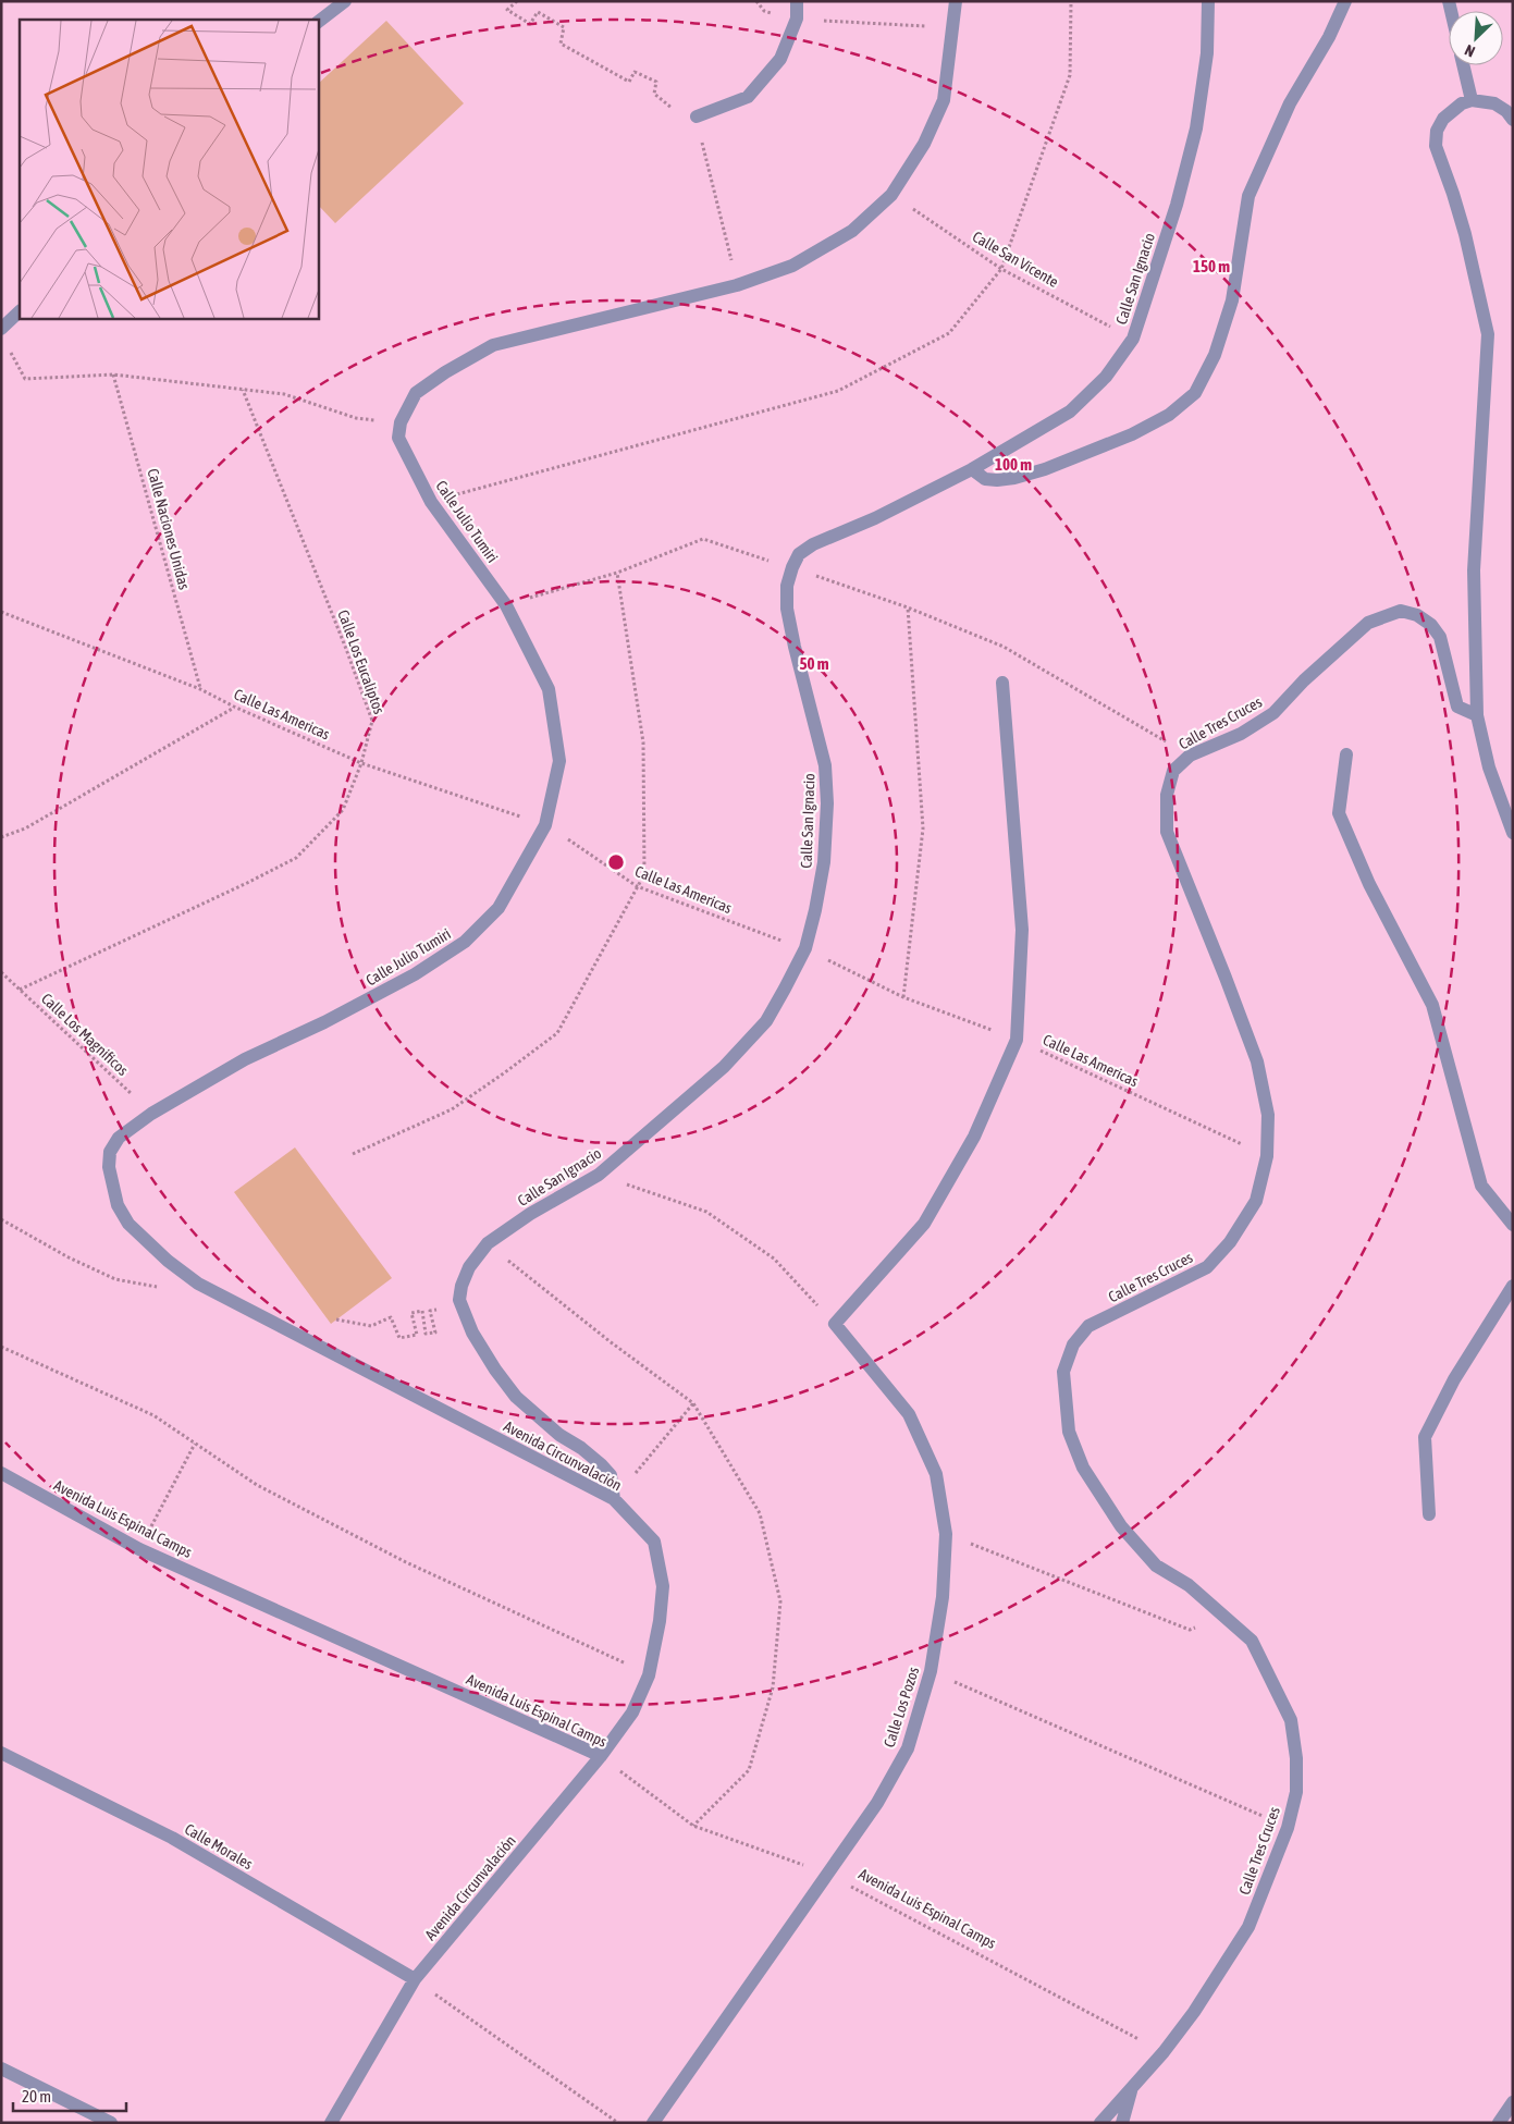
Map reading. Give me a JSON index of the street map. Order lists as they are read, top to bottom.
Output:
{
  "streets": {
    "street": [
      "Calle San Ignacio",
      "Calle Julio Tumiri",
      "Calle Tres Cruces",
      "Avenida Circunvalación",
      "Avenida Luis Espinal Camps",
      "Calle Los Pozos",
      "Calle Morales"
    ],
    "path": [
      "Calle San Vicente",
      "Calle Naciones Unidas",
      "Calle Los Eucaliptos",
      "Calle Las Americas",
      "Calle Los Magnificos"
    ]
  },
  "crossings": [
    ["Calle San Vicente", "Calle San Ignacio"],
    ["Calle San Ignacio", "Calle Las Americas"],
    ["Calle San Ignacio", "Avenida Circunvalación"],
    ["Calle Julio Tumiri", "Calle Las Americas"],
    ["Calle Julio Tumiri", "Calle Los Magnificos"],
    ["Calle Julio Tumiri", "Avenida Circunvalación"],
    ["Calle Naciones Unidas", "Calle Las Americas"],
    ["Calle Los Eucaliptos", "Calle Las Americas"],
    ["Calle Los Eucaliptos", "Calle Los Magnificos"],
    ["Calle Las Americas", "Calle Tres Cruces"],
    ["Calle Tres Cruces", "Avenida Luis Espinal Camps"],
    ["Avenida Circunvalación", "Avenida Luis Espinal Camps"],
    ["Avenida Circunvalación", "Calle Morales"],
    ["Avenida Luis Espinal Camps", "Calle Los Pozos"]
  ],
  "scale_bar": "20 m",
  "north": "bottom left",
  "rings": ["150 m", "100 m", "50 m"]
}
